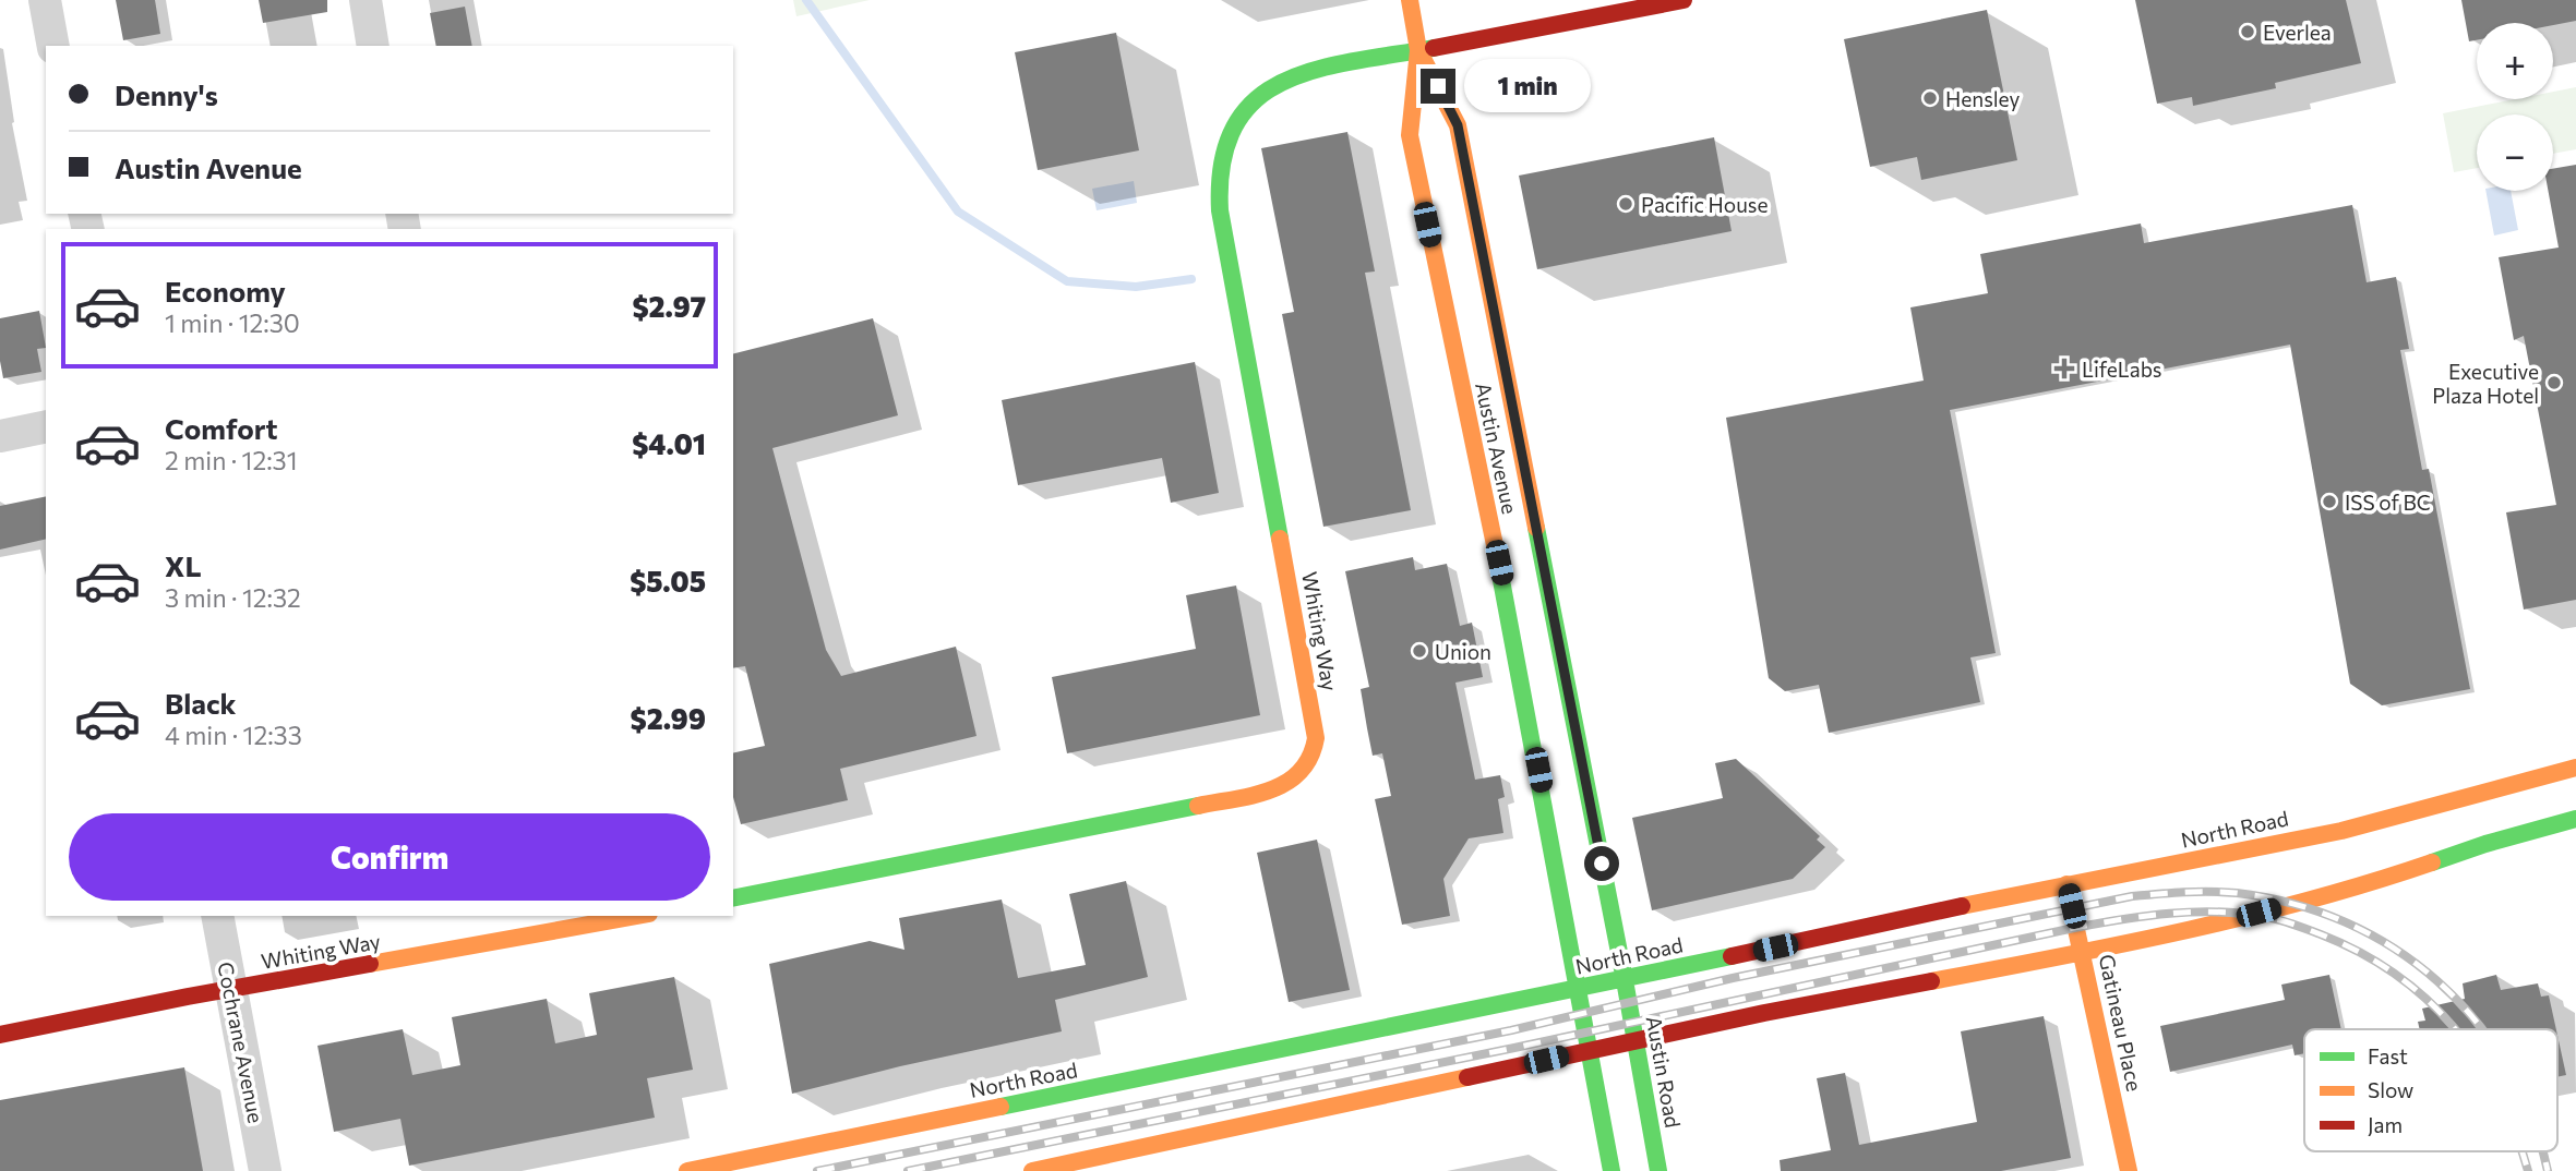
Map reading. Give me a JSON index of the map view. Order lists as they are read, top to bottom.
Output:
{
  "streets": {
    "main road": [
      "Austin Avenue",
      "Whiting Way",
      "North Road",
      "Gatineau Place",
      "Austin Road"
    ],
    "street": ["Cochrane Avenue"]
  },
  "crossings": [
    ["Austin Avenue", "Whiting Way"],
    ["Austin Avenue", "North Road"],
    ["Austin Avenue", "Austin Road"],
    ["Whiting Way", "Cochrane Avenue"],
    ["North Road", "Gatineau Place"],
    ["North Road", "Austin Road"]
  ],
  "places": {
    "other": [
      "Everlea",
      "Hensley",
      "Pacific House",
      "Executive Plaza Hotel",
      "ISS of BC",
      "Union"
    ],
    "health": ["LifeLabs"]
  },
  "legend": ["Fast", "Slow", "Jam"],
  "page": {
    "map_buttons": ["+", "−"],
    "banner": ["Denny's", "Austin Avenue"],
    "bubble": "1 min",
    "list": [
      {
        "name": "Economy",
        "note": "1 min · 12:30",
        "value": "$2.97"
      },
      {
        "name": "Comfort",
        "note": "2 min · 12:31",
        "value": "$4.01"
      },
      {
        "name": "XL",
        "note": "3 min · 12:32",
        "value": "$5.05"
      },
      {
        "name": "Black",
        "note": "4 min · 12:33",
        "value": "$2.99"
      }
    ],
    "buttons": "Confirm"
  }
}
